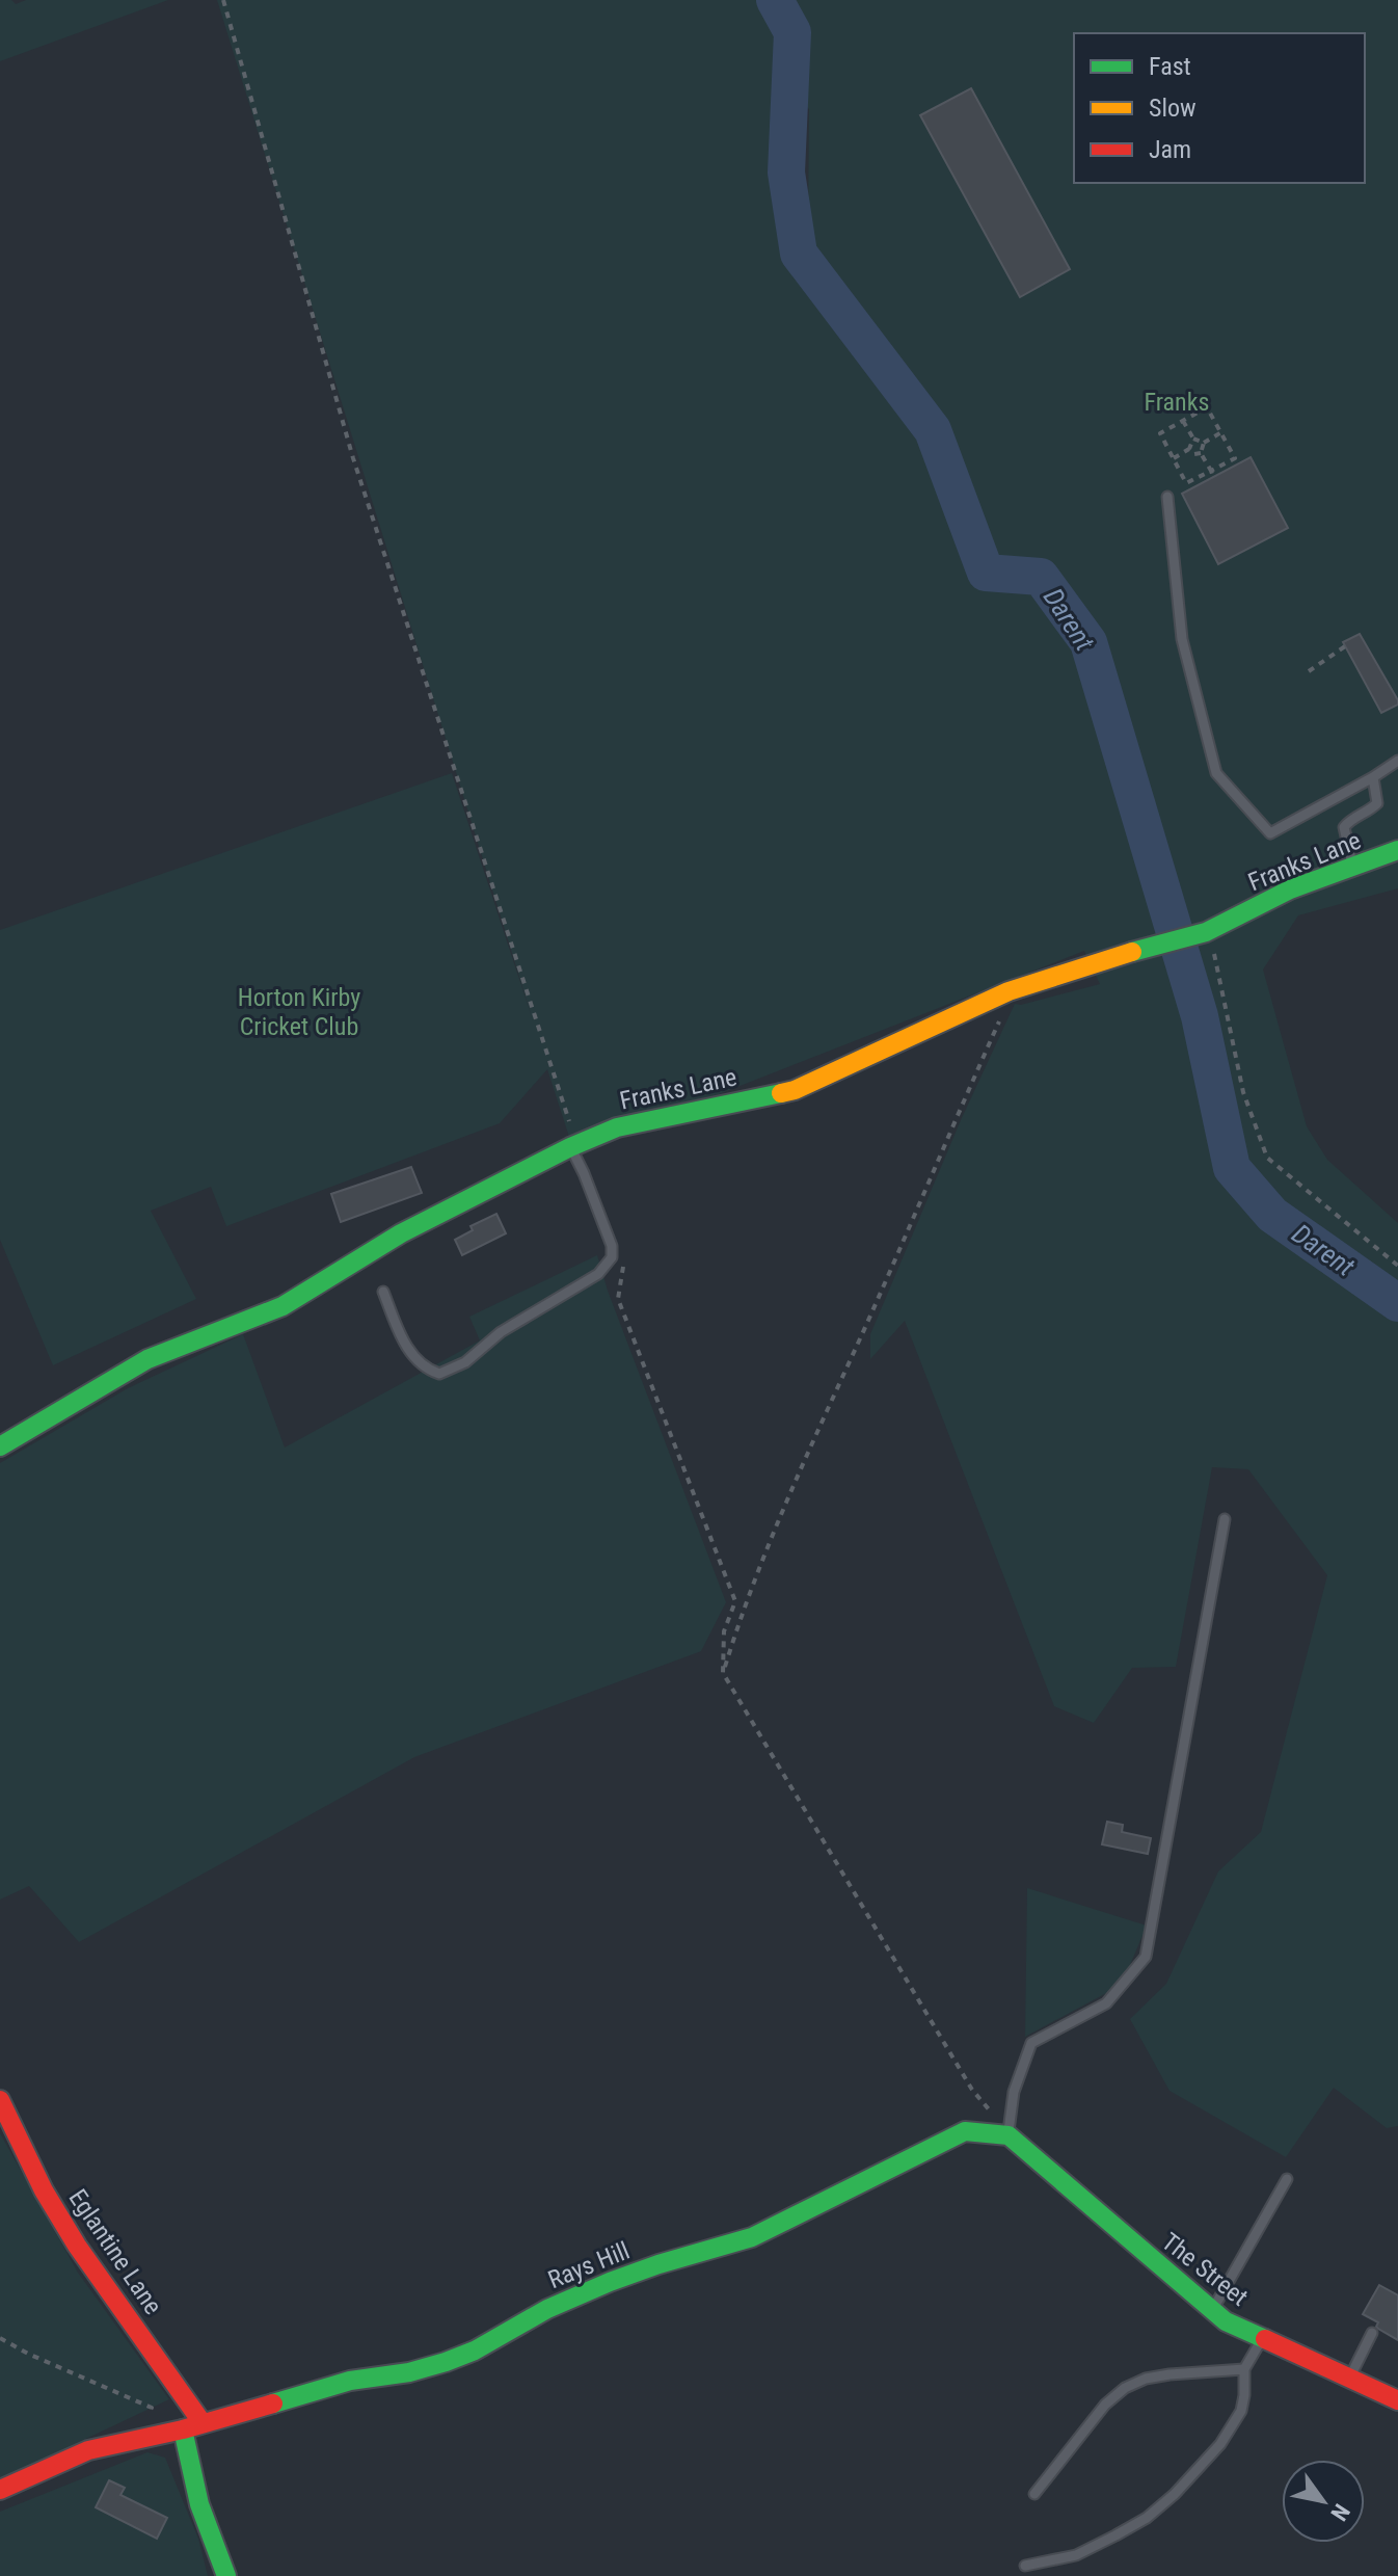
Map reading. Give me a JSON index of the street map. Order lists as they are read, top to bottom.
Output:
{
  "streets": {
    "street": [
      "Franks Lane",
      "Eglantine Lane",
      "Rays Hill",
      "The Street"
    ]
  },
  "crossings": [
    ["Eglantine Lane", "Rays Hill"],
    ["Rays Hill", "The Street"]
  ],
  "water": ["Darent"],
  "parks": ["Franks", "Horton Kirby Cricket Club"],
  "legend": ["Fast", "Slow", "Jam"],
  "north": "bottom right"
}
